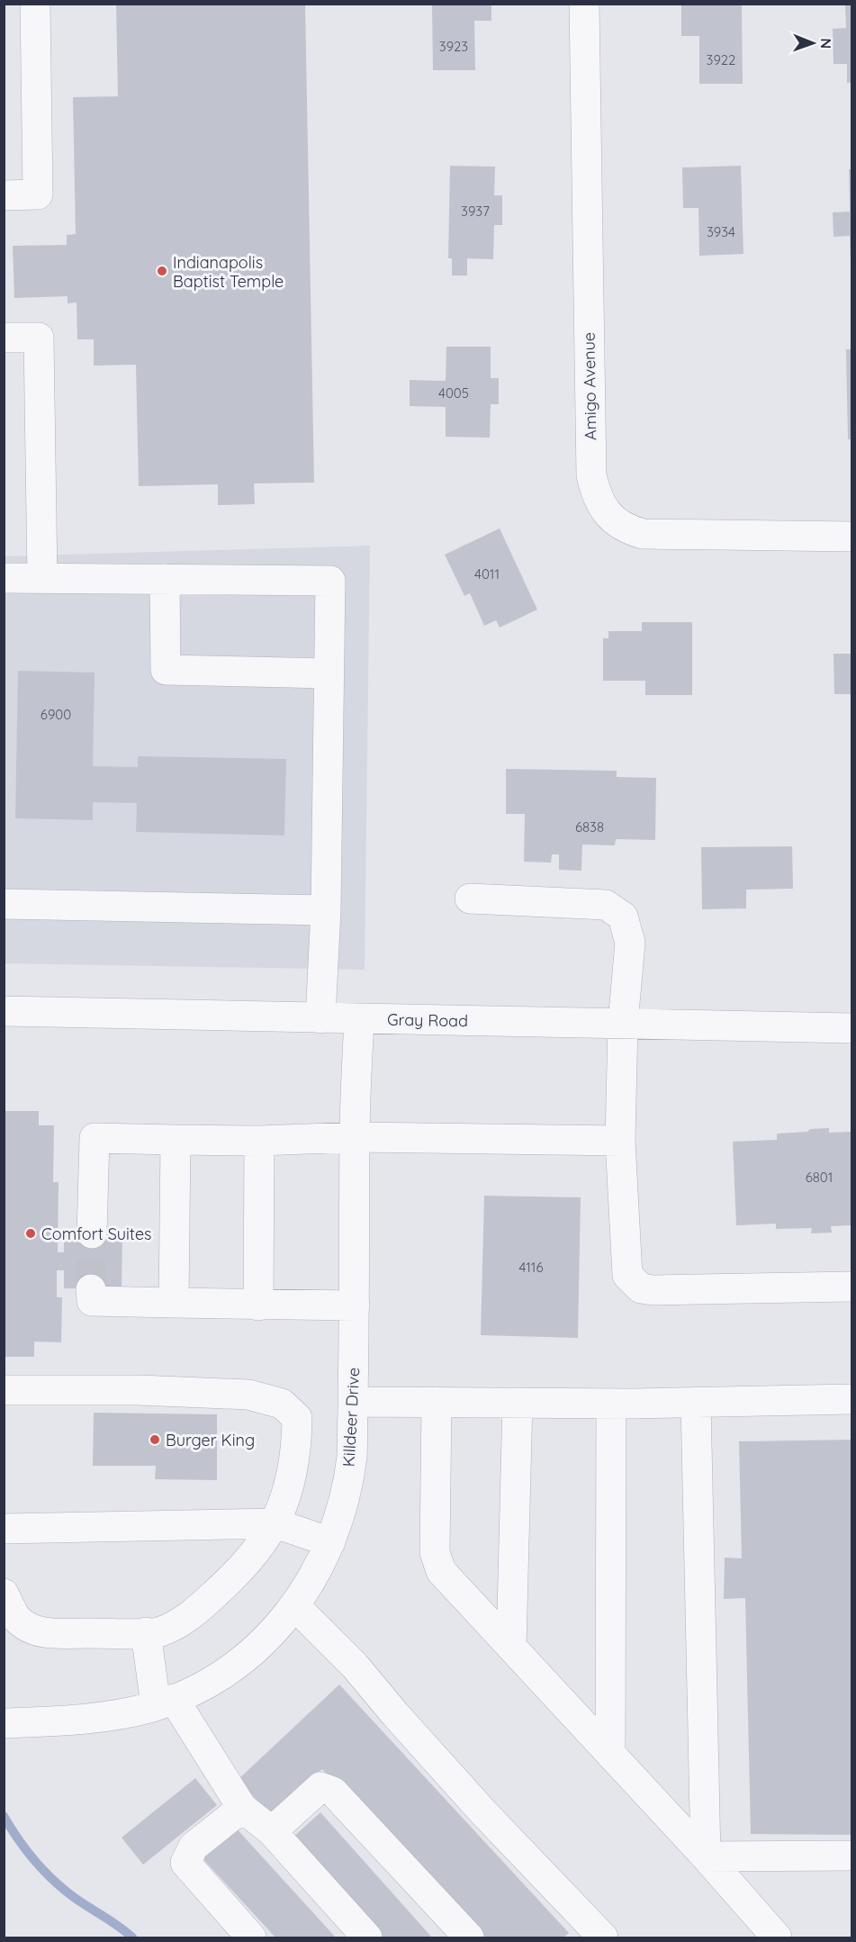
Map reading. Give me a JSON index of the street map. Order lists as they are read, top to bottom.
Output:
{
  "streets": {
    "street": ["Amigo Avenue", "Gray Road", "Killdeer Drive"]
  },
  "crossings": [
    ["Gray Road", "Killdeer Drive"]
  ],
  "places": ["Indianapolis Baptist Temple", "Comfort Suites", "Burger King"],
  "house_numbers": [
    "3923",
    "3922",
    "3937",
    "3934",
    "4005",
    "4011",
    "6900",
    "6838",
    "6801",
    "4116"
  ],
  "north": "right"
}
